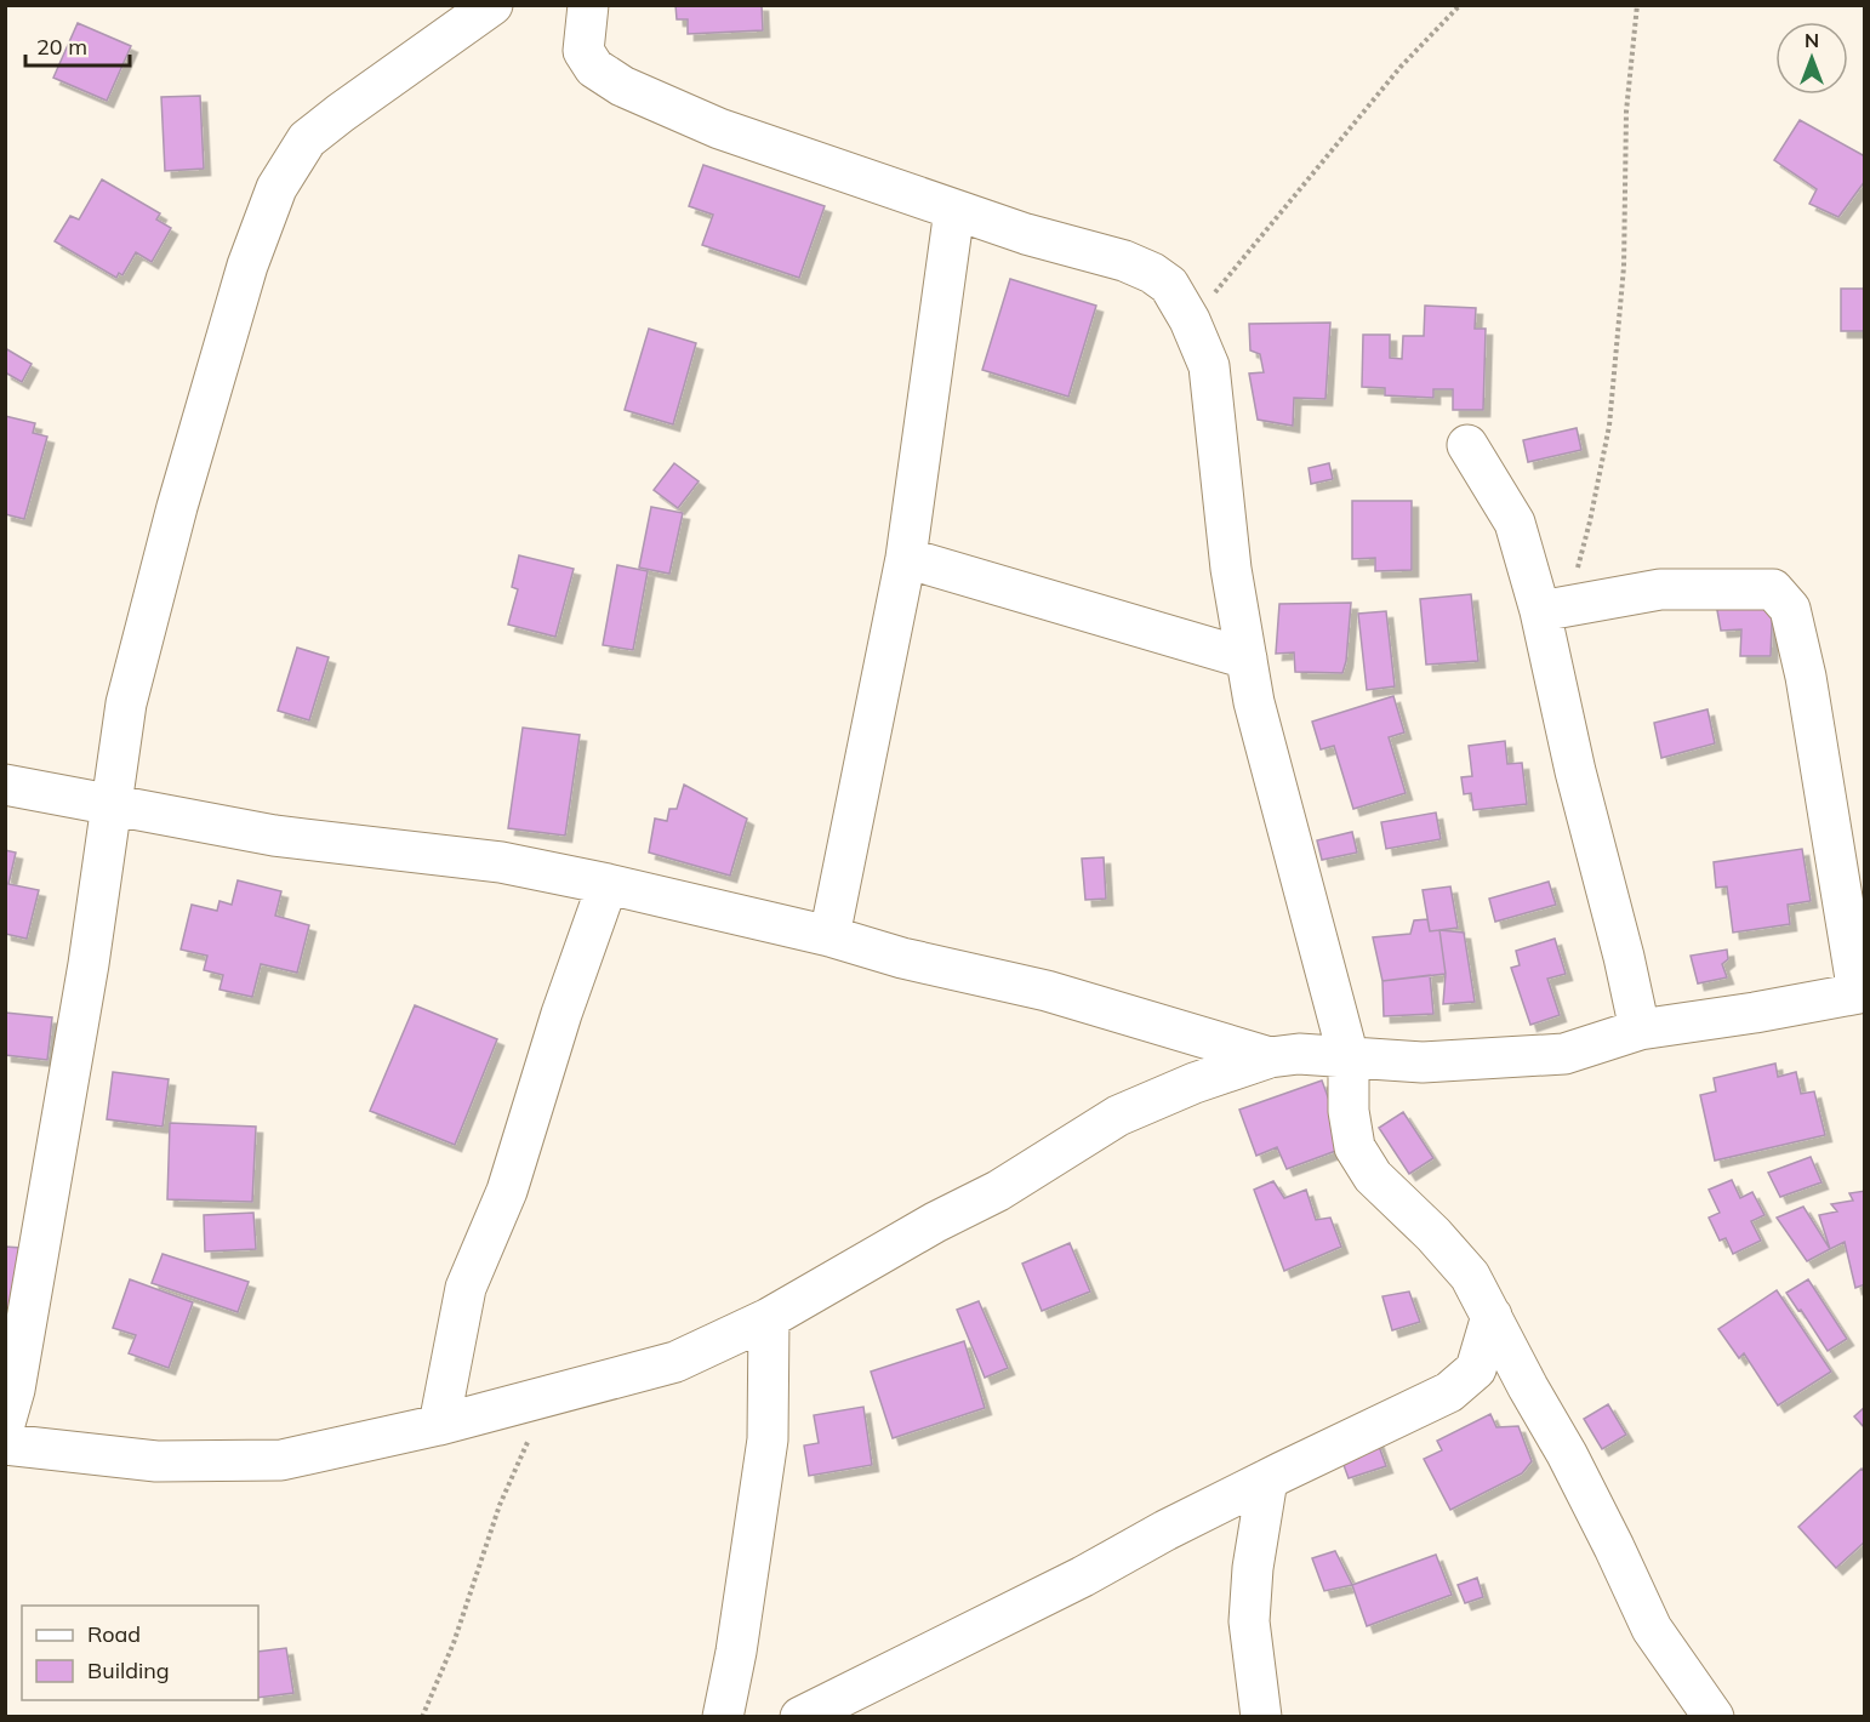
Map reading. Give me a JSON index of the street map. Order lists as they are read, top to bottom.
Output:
{
  "legend": ["Road", "Building"],
  "scale_bar": "20 m",
  "north": "top"
}
